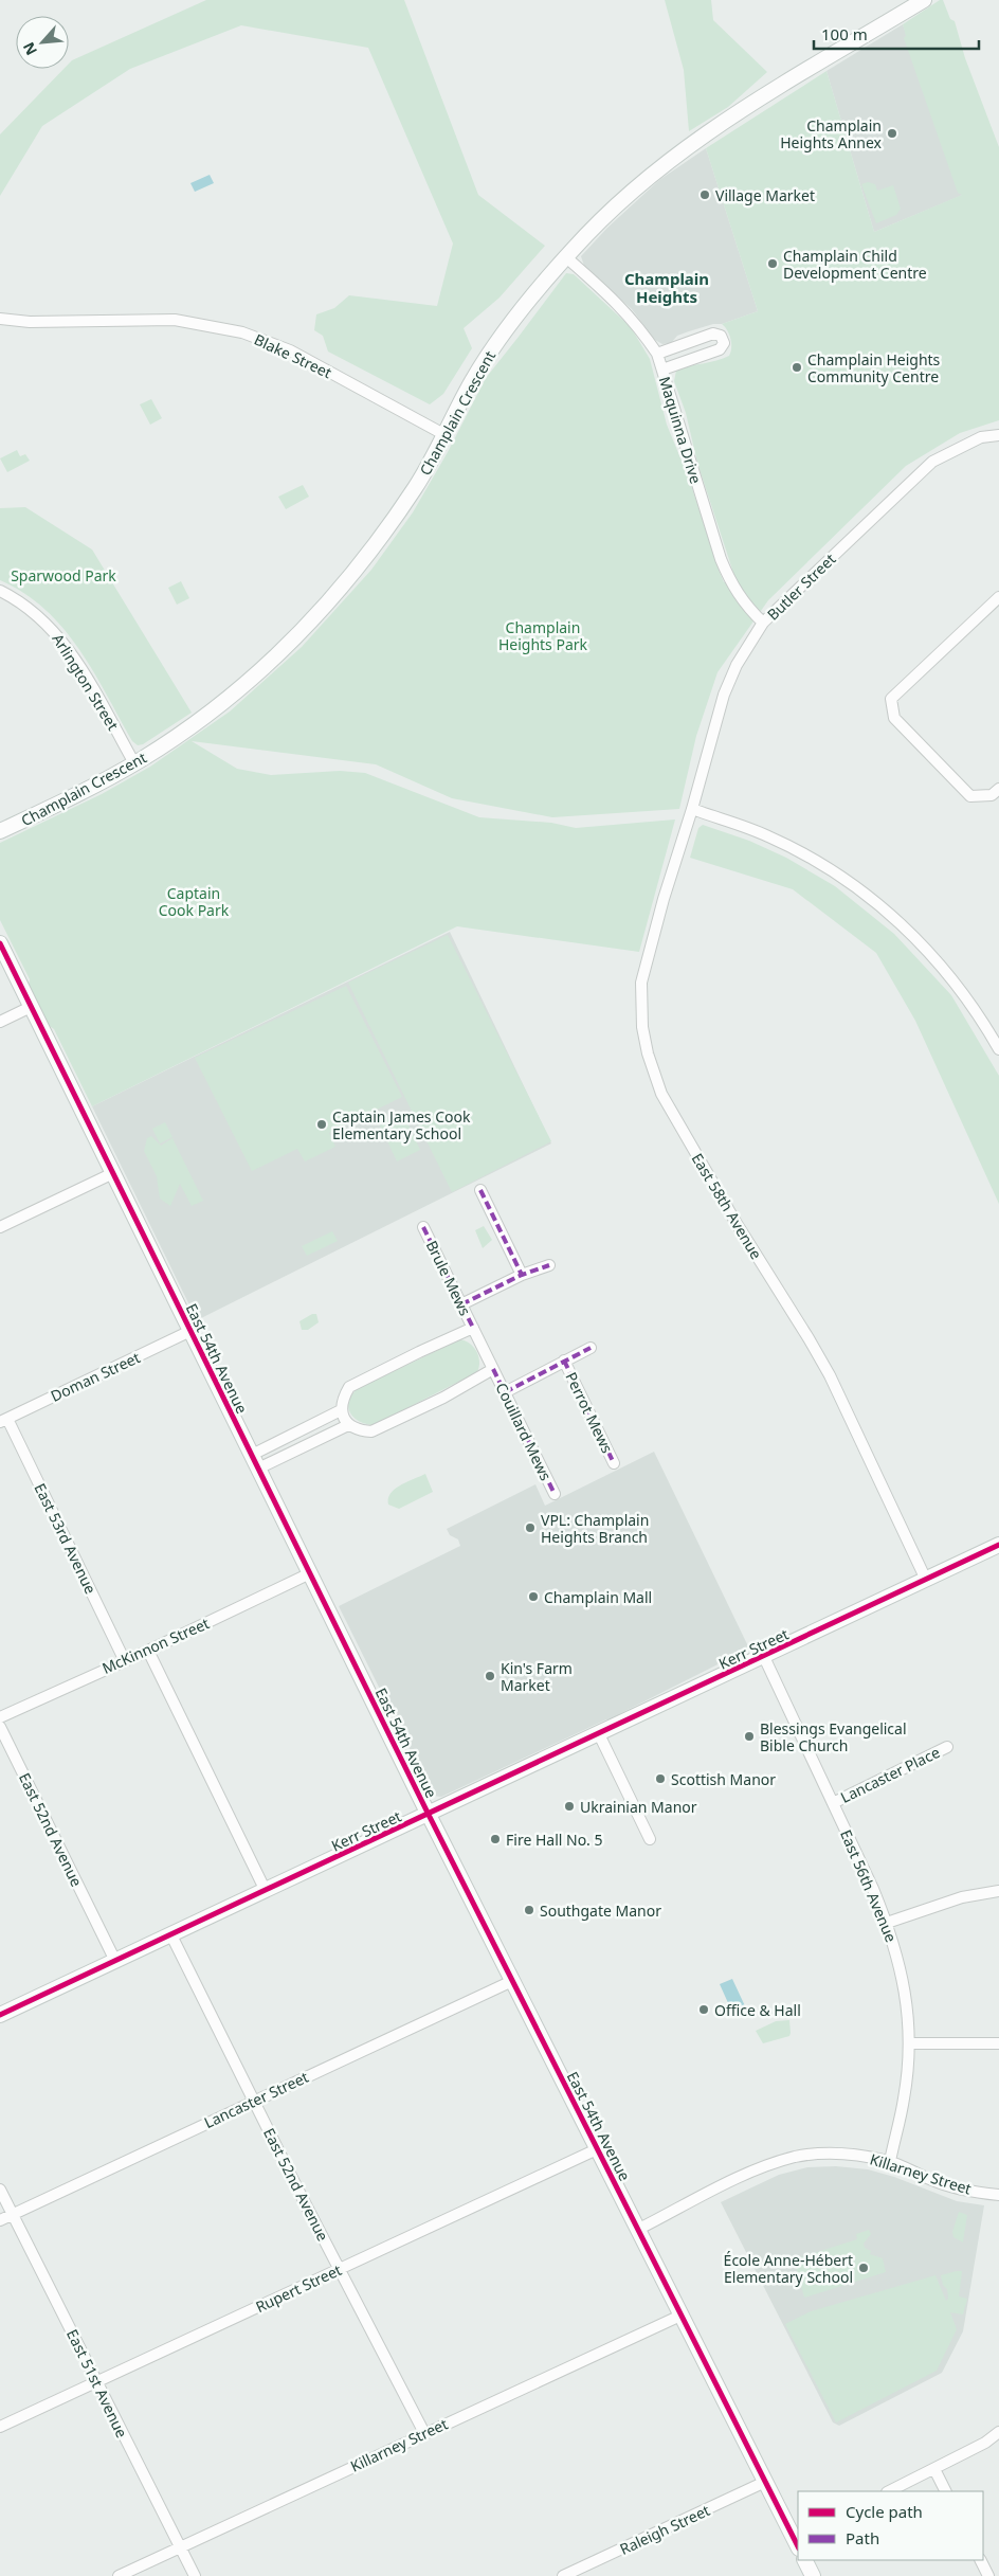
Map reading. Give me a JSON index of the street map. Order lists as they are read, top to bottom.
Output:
{
  "streets": {
    "street": [
      "Blake Street",
      "Champlain Crescent",
      "Maquinna Drive",
      "Butler Street",
      "Arlington Street",
      "East 58th Avenue",
      "Brule Mews",
      "East 54th Avenue",
      "Doman Street",
      "Perrot Mews",
      "Couillard Mews",
      "East 53rd Avenue",
      "McKinnon Street",
      "Kerr Street",
      "Lancaster Place",
      "East 52nd Avenue",
      "East 56th Avenue",
      "Lancaster Street",
      "Killarney Street",
      "Rupert Street",
      "East 51st Avenue",
      "Raleigh Street"
    ]
  },
  "crossings": [
    ["Blake Street", "Champlain Crescent"],
    ["Champlain Crescent", "Maquinna Drive"],
    ["Champlain Crescent", "Arlington Street"],
    ["Maquinna Drive", "Butler Street"],
    ["Butler Street", "East 58th Avenue"],
    ["East 58th Avenue", "Kerr Street"],
    ["Brule Mews", "Couillard Mews"],
    ["East 54th Avenue", "Doman Street"],
    ["East 54th Avenue", "McKinnon Street"],
    ["East 54th Avenue", "Kerr Street"],
    ["East 54th Avenue", "Lancaster Street"],
    ["East 54th Avenue", "Killarney Street"],
    ["East 54th Avenue", "Rupert Street"],
    ["East 54th Avenue", "Raleigh Street"],
    ["Doman Street", "East 53rd Avenue"],
    ["East 53rd Avenue", "McKinnon Street"],
    ["Kerr Street", "East 52nd Avenue"],
    ["Kerr Street", "East 56th Avenue"],
    ["Lancaster Place", "East 56th Avenue"],
    ["East 52nd Avenue", "Lancaster Street"],
    ["East 52nd Avenue", "Killarney Street"],
    ["East 52nd Avenue", "Rupert Street"],
    ["East 56th Avenue", "Killarney Street"],
    ["Lancaster Street", "East 51st Avenue"],
    ["Killarney Street", "East 51st Avenue"],
    ["Rupert Street", "East 51st Avenue"]
  ],
  "districts": ["Champlain Heights"],
  "parks": ["Sparwood Park", "Champlain Heights Park", "Captain Cook Park"],
  "places": [
    "Champlain Heights Annex",
    "Village Market",
    "Champlain Child Development Centre",
    "Champlain Heights Community Centre",
    "Captain James Cook Elementary School",
    "VPL: Champlain Heights Branch",
    "Champlain Mall",
    "Kin's Farm Market",
    "Blessings Evangelical Bible Church",
    "Scottish Manor",
    "Ukrainian Manor",
    "Fire Hall No. 5",
    "Southgate Manor",
    "Office & Hall",
    "École Anne-Hébert Elementary School"
  ],
  "legend": ["Cycle path", "Path"],
  "scale_bar": "100 m",
  "north": "bottom left"
}
